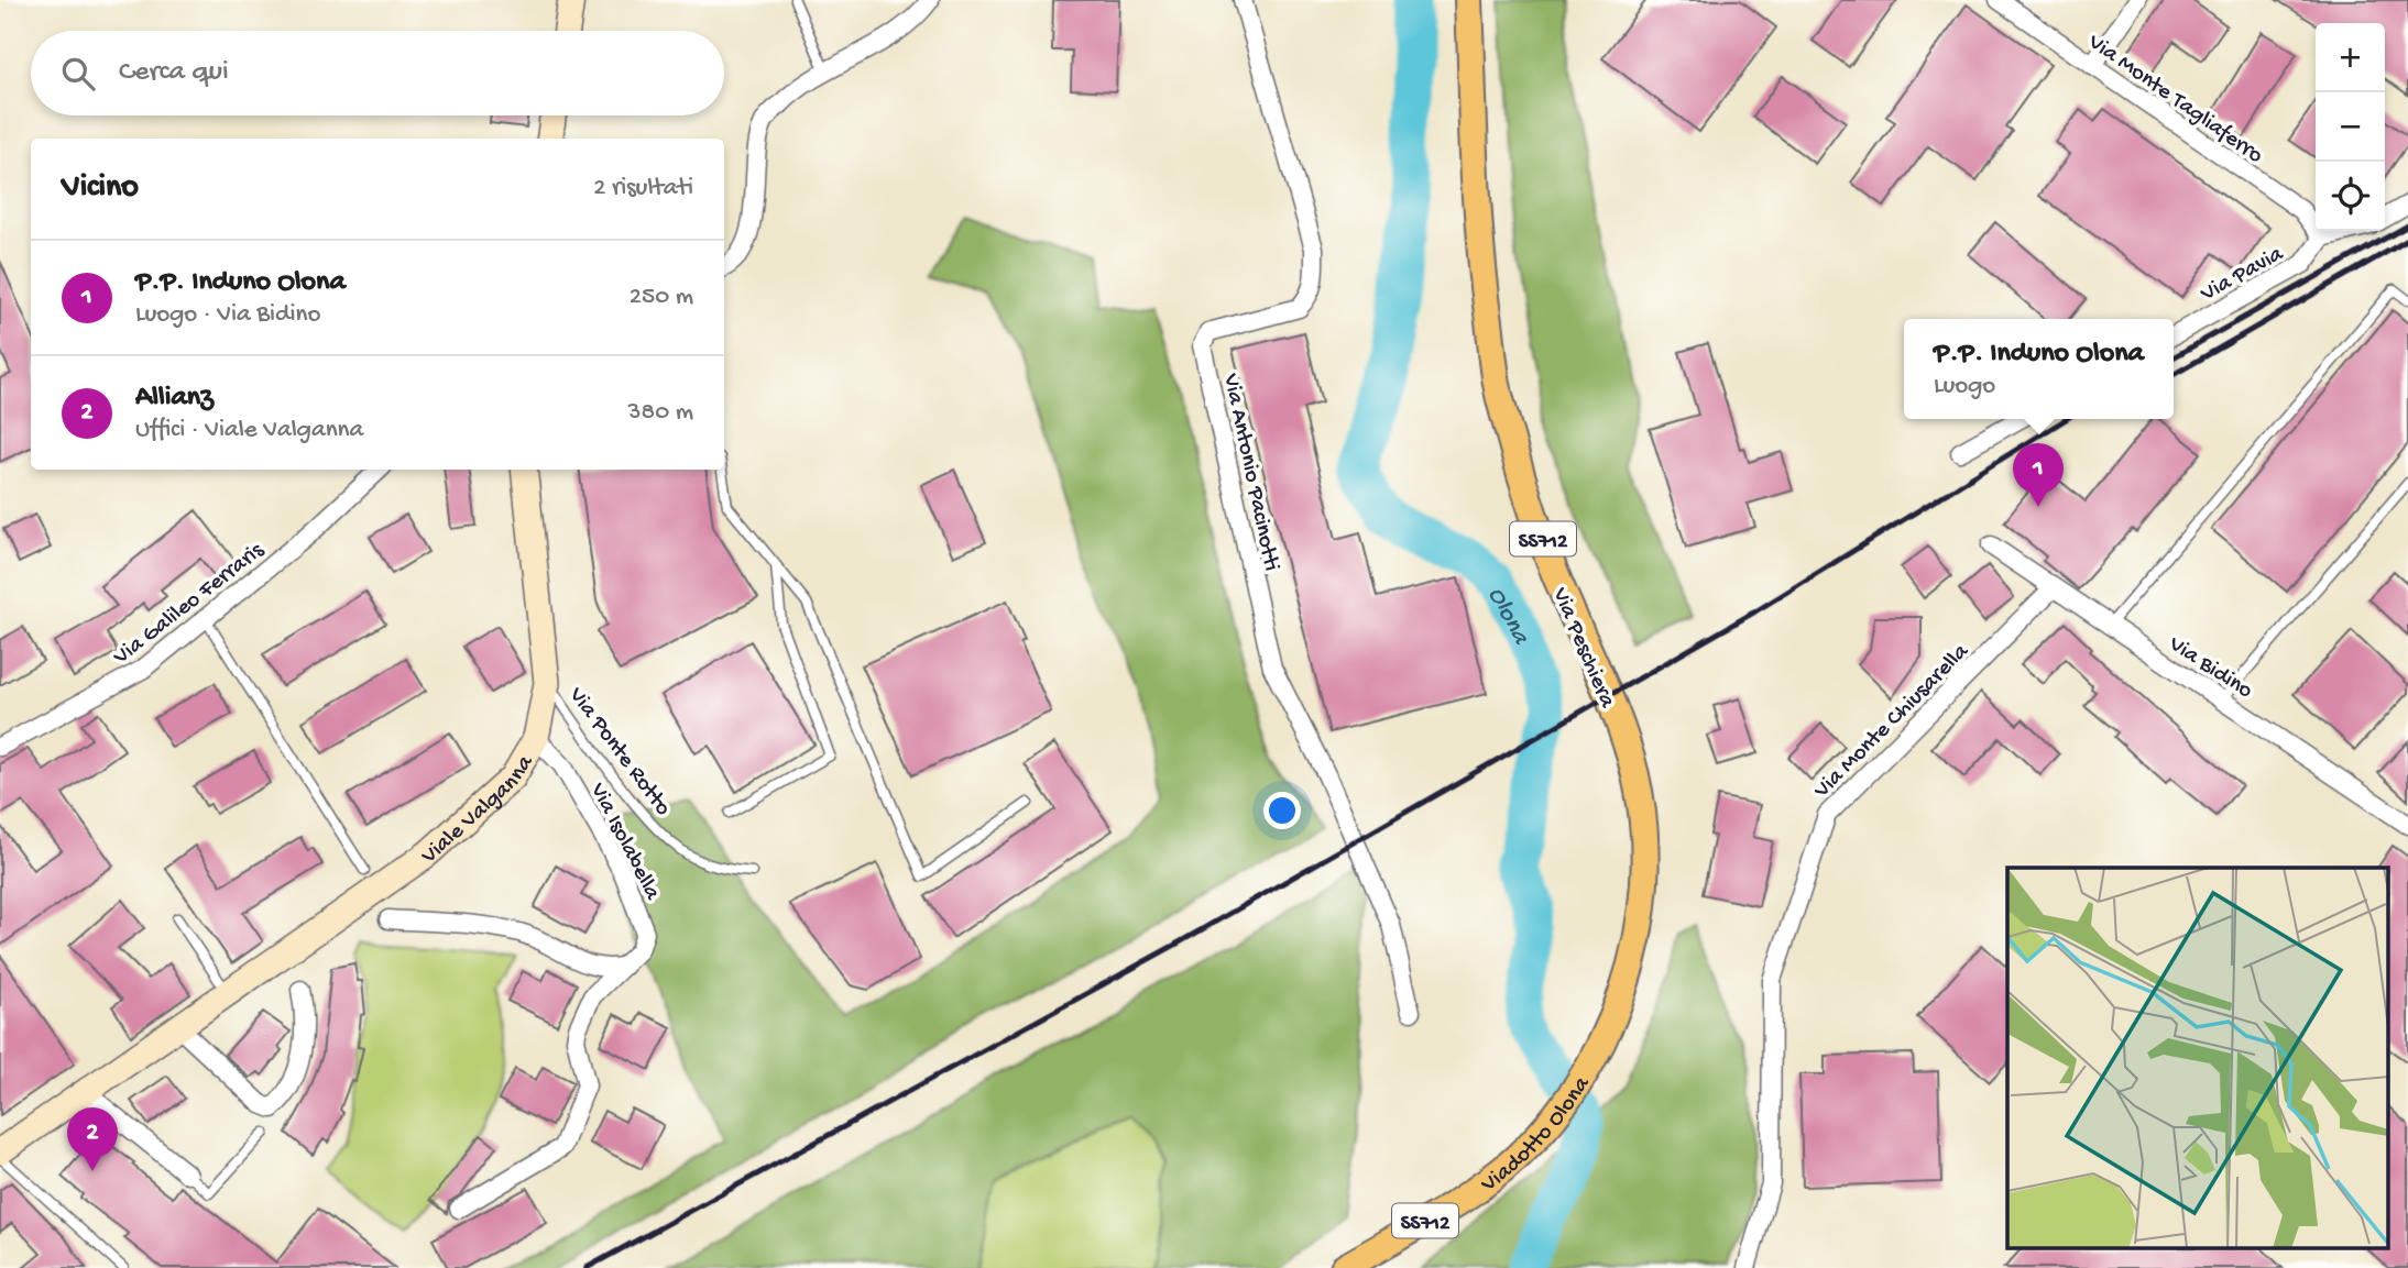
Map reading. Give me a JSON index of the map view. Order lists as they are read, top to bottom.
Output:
{
  "streets": {
    "main road": [
      "SS712",
      "Via Peschiera",
      "Viale Valganna",
      "Viadotto Olona"
    ],
    "street": [
      "Via Monte Tagliaferro",
      "Via Pavia",
      "Via Antonio Pacinotti",
      "Via Galileo Ferraris",
      "Via Bidino",
      "Via Monte Chiusarella",
      "Via Isolabella"
    ],
    "lane": ["Via Ponte Rotto"]
  },
  "crossings": [
    ["Via Monte Tagliaferro", "Via Pavia"],
    ["Via Peschiera", "Viadotto Olona"],
    ["Via Bidino", "Via Monte Chiusarella"],
    ["Via Ponte Rotto", "Viale Valganna"],
    ["Viale Valganna", "Via Isolabella"]
  ],
  "water": ["Olona"],
  "page": {
    "map_buttons": ["+", "−"],
    "search": "Cerca qui",
    "heading": ["Vicino", "2 risultati"],
    "list": [
      {
        "mark": "1",
        "name": "P.P. Induno Olona",
        "note": "Luogo · Via Bidino",
        "value": "250 m"
      },
      {
        "mark": "2",
        "name": "Allianz",
        "note": "Uffici · Viale Valganna",
        "value": "380 m"
      }
    ],
    "popup": ["P.P. Induno Olona", "Luogo"],
    "pins": ["1", "2"]
  }
}
